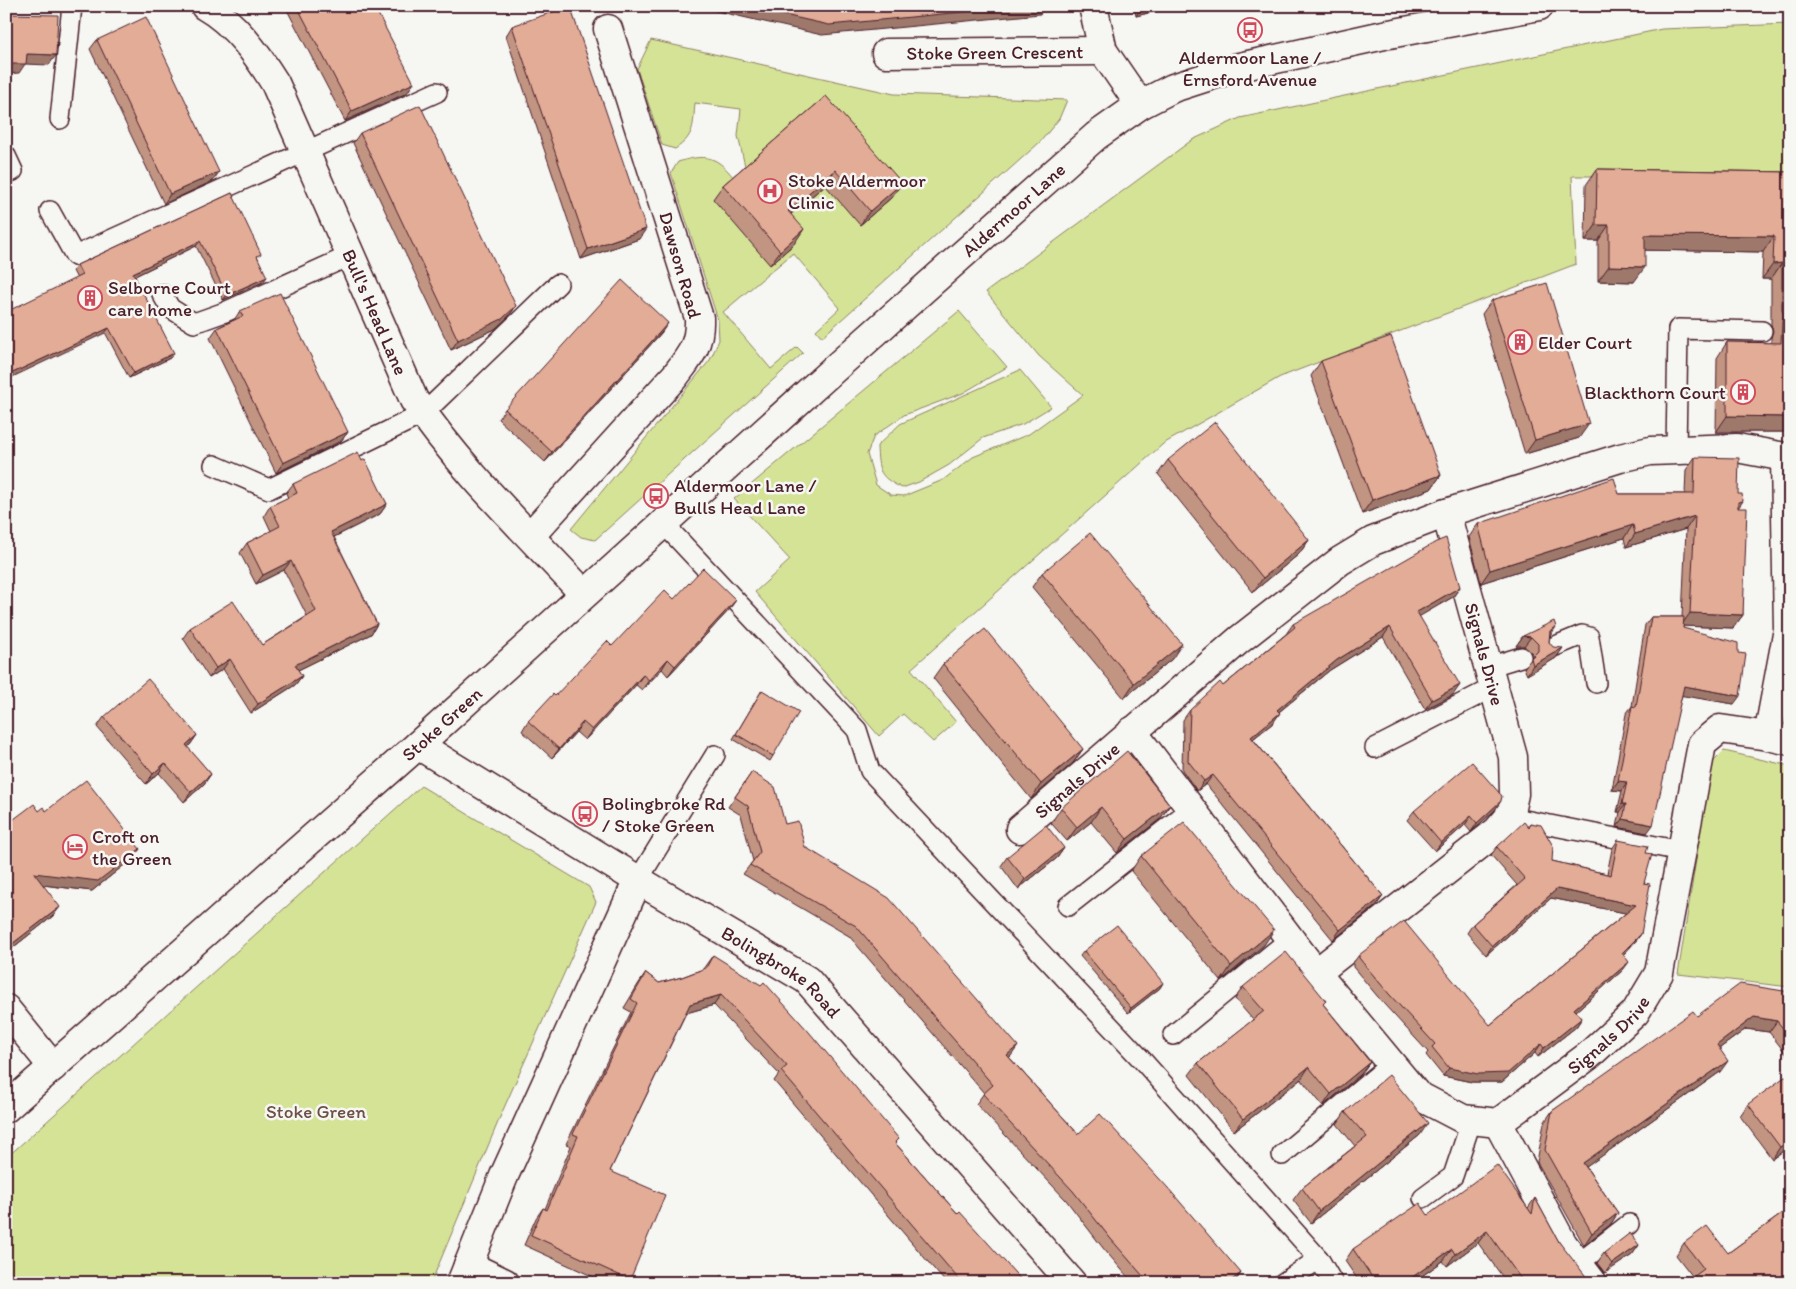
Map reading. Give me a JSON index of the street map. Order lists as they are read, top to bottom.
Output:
{
  "streets": {
    "street": [
      "Stoke Green Crescent",
      "Aldermoor Lane",
      "Dawson Road",
      "Bull's Head Lane",
      "Signals Drive",
      "Stoke Green",
      "Bolingbroke Road"
    ]
  },
  "crossings": [
    ["Aldermoor Lane", "Bull's Head Lane"],
    ["Aldermoor Lane", "Stoke Green"],
    ["Dawson Road", "Bull's Head Lane"],
    ["Bull's Head Lane", "Stoke Green"],
    ["Stoke Green", "Bolingbroke Road"]
  ],
  "parks": ["Stoke Green"],
  "places": {
    "bus stop": ["Aldermoor Lane / Ernsford Avenue", "Aldermoor Lane / Bulls Head Lane", "Bolingbroke Rd / Stoke Green"],
    "hospital": ["Stoke Aldermoor Clinic"],
    "building": ["Selborne Court care home", "Elder Court", "Blackthorn Court"],
    "hotel": ["Croft on the Green"]
  }
}
